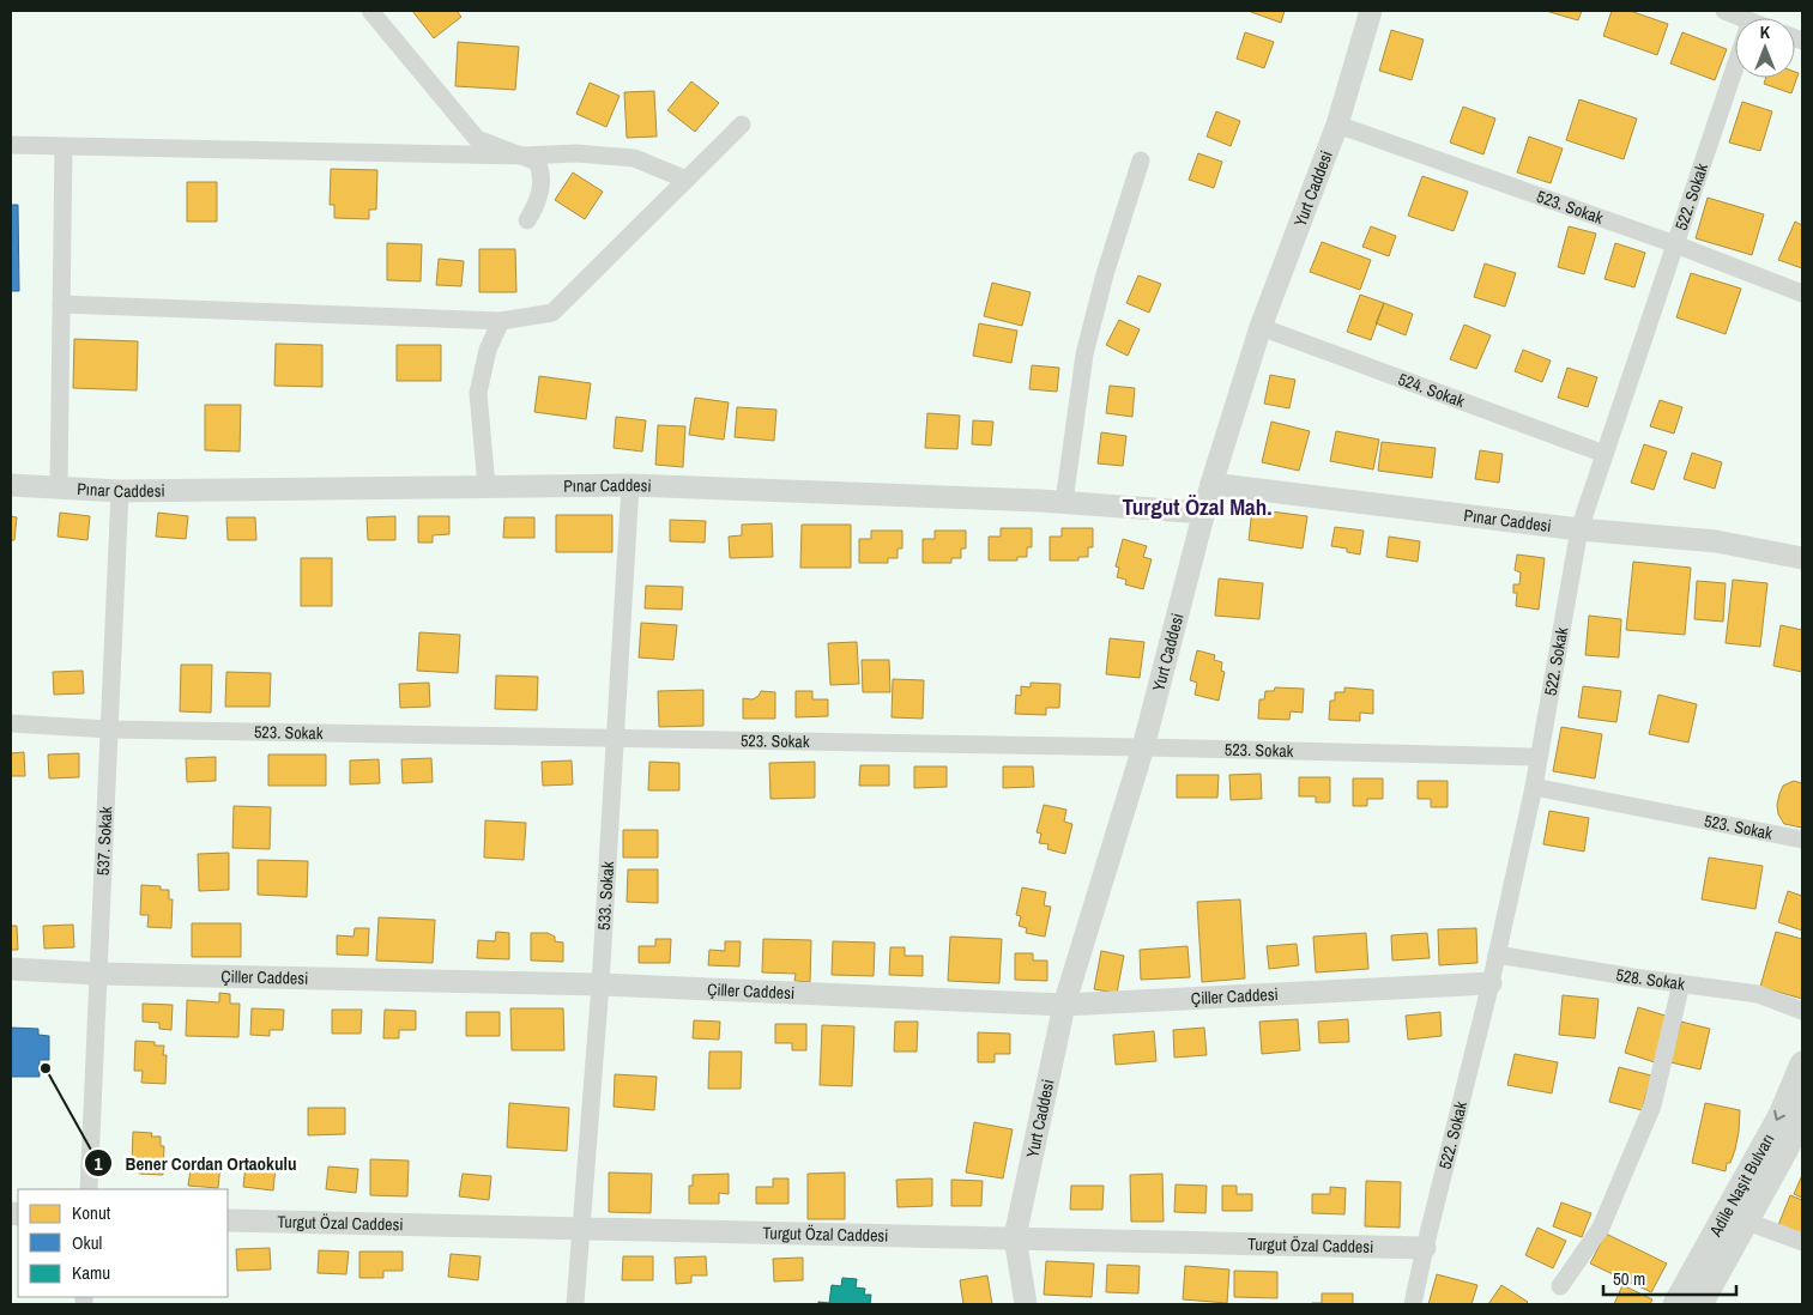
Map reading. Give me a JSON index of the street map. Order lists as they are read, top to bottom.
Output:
{
  "streets": {
    "main road": ["Adile Naşit Bulvarı"],
    "street": [
      "Yurt Caddesi",
      "522. Sokak",
      "523. Sokak",
      "524. Sokak",
      "Pınar Caddesi",
      "537. Sokak",
      "533. Sokak",
      "Çiller Caddesi",
      "528. Sokak",
      "Turgut Özal Caddesi"
    ]
  },
  "crossings": [
    ["Yurt Caddesi", "523. Sokak"],
    ["Yurt Caddesi", "524. Sokak"],
    ["Yurt Caddesi", "Pınar Caddesi"],
    ["Yurt Caddesi", "Çiller Caddesi"],
    ["Yurt Caddesi", "Turgut Özal Caddesi"],
    ["522. Sokak", "523. Sokak"],
    ["522. Sokak", "524. Sokak"],
    ["522. Sokak", "Pınar Caddesi"],
    ["522. Sokak", "Çiller Caddesi"],
    ["522. Sokak", "528. Sokak"],
    ["522. Sokak", "Turgut Özal Caddesi"],
    ["523. Sokak", "537. Sokak"],
    ["523. Sokak", "533. Sokak"],
    ["Pınar Caddesi", "537. Sokak"],
    ["Pınar Caddesi", "533. Sokak"],
    ["537. Sokak", "Çiller Caddesi"],
    ["533. Sokak", "Çiller Caddesi"],
    ["533. Sokak", "Turgut Özal Caddesi"]
  ],
  "districts": ["Turgut Özal Mah."],
  "places": ["Bener Cordan Ortaokulu"],
  "legend": ["Konut", "Okul", "Kamu"],
  "scale_bar": "50 m",
  "north": "top"
}
